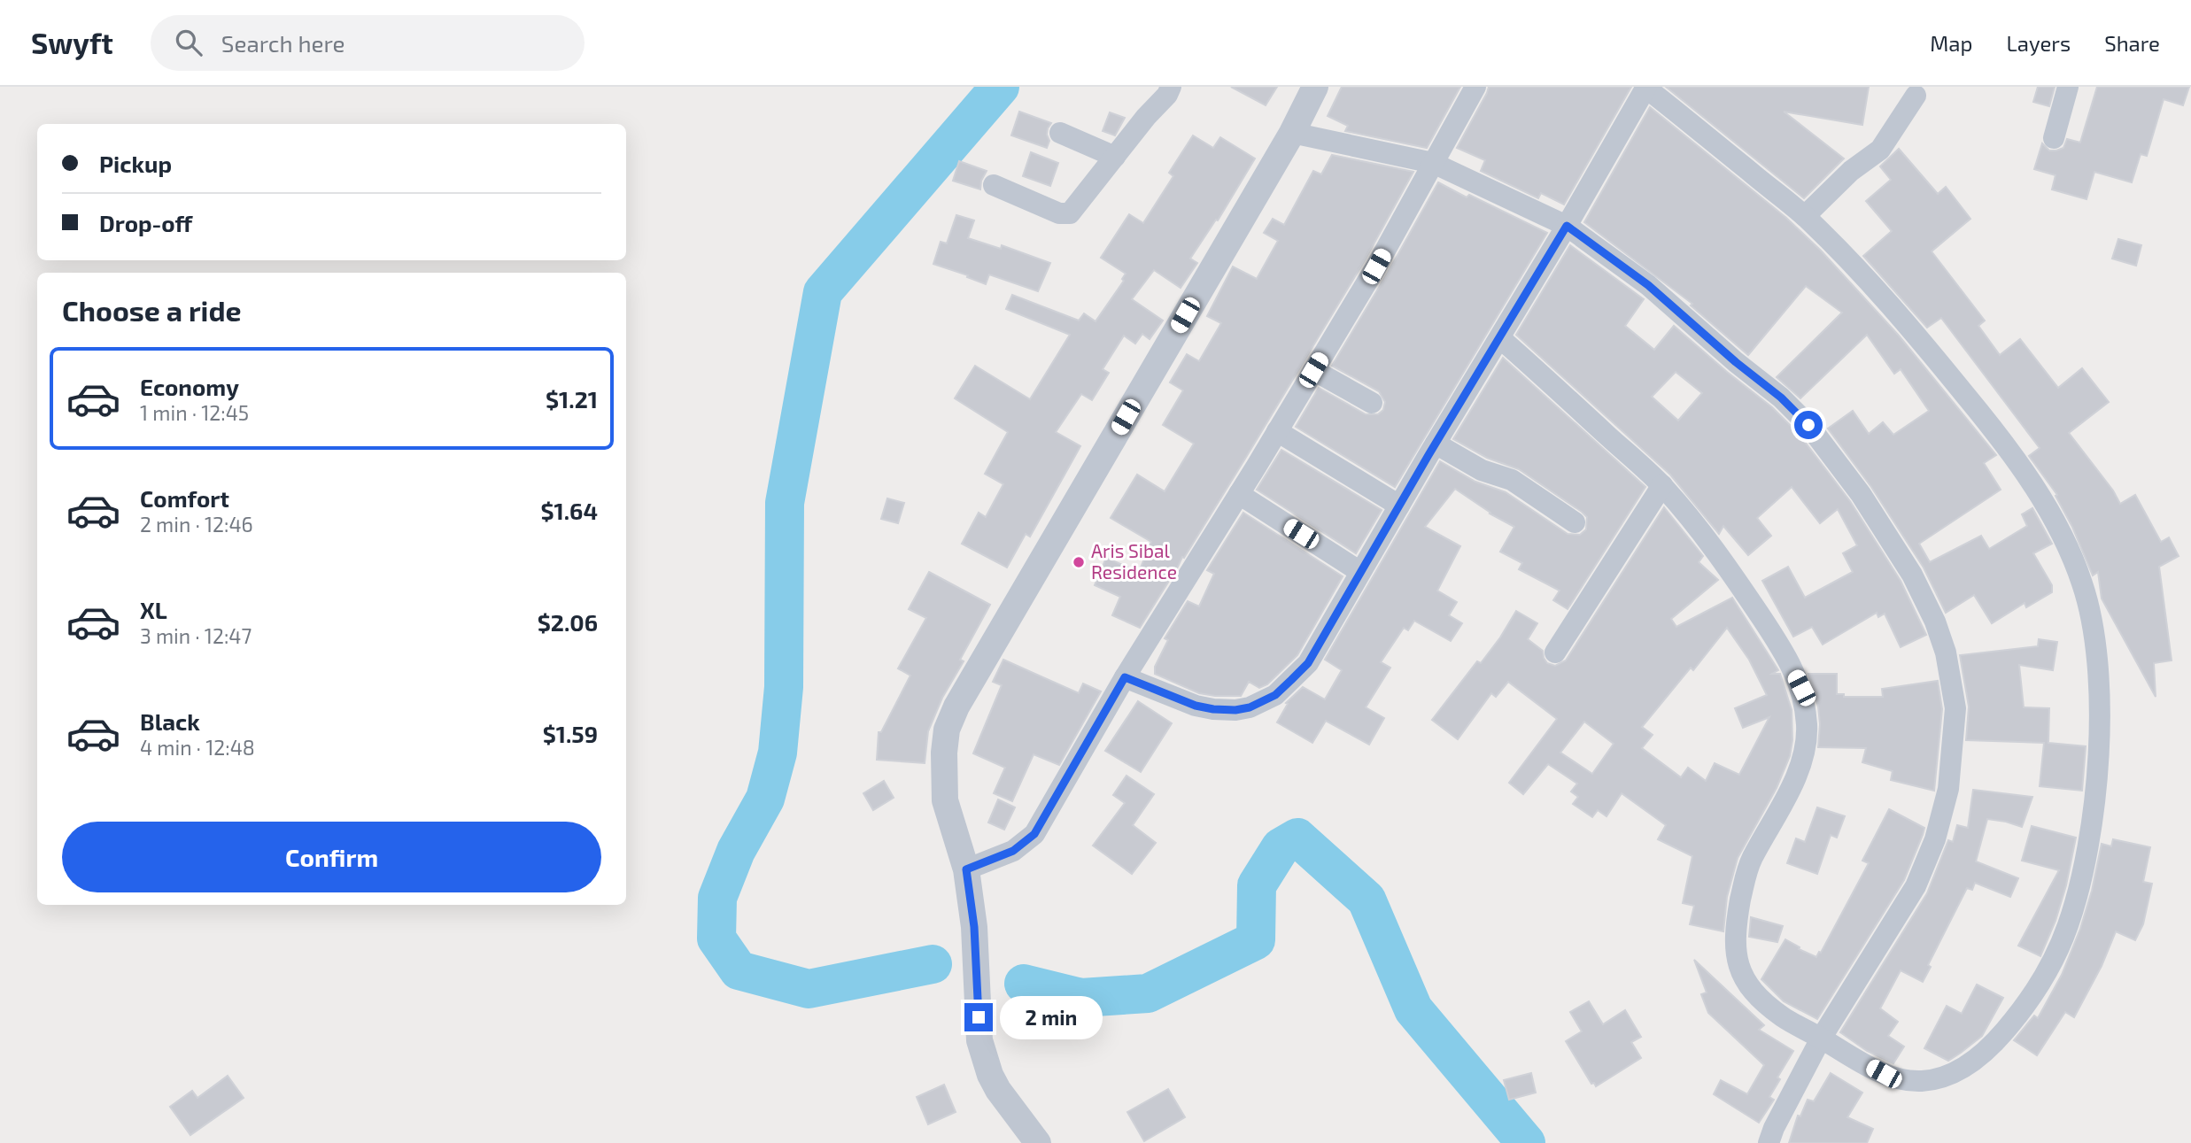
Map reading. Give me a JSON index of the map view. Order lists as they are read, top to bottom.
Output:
{
  "places": ["Aris Sibal Residence"],
  "page": {
    "header": "Swyft",
    "search": "Search here",
    "nav": ["Map", "Layers", "Share"],
    "banner": ["Pickup", "Drop-off"],
    "heading": "Choose a ride",
    "list": [
      {
        "name": "Economy",
        "note": "1 min · 12:45",
        "value": "$1.21"
      },
      {
        "name": "Comfort",
        "note": "2 min · 12:46",
        "value": "$1.64"
      },
      {
        "name": "XL",
        "note": "3 min · 12:47",
        "value": "$2.06"
      },
      {
        "name": "Black",
        "note": "4 min · 12:48",
        "value": "$1.59"
      }
    ],
    "buttons": "Confirm",
    "bubble": "2 min"
  }
}
